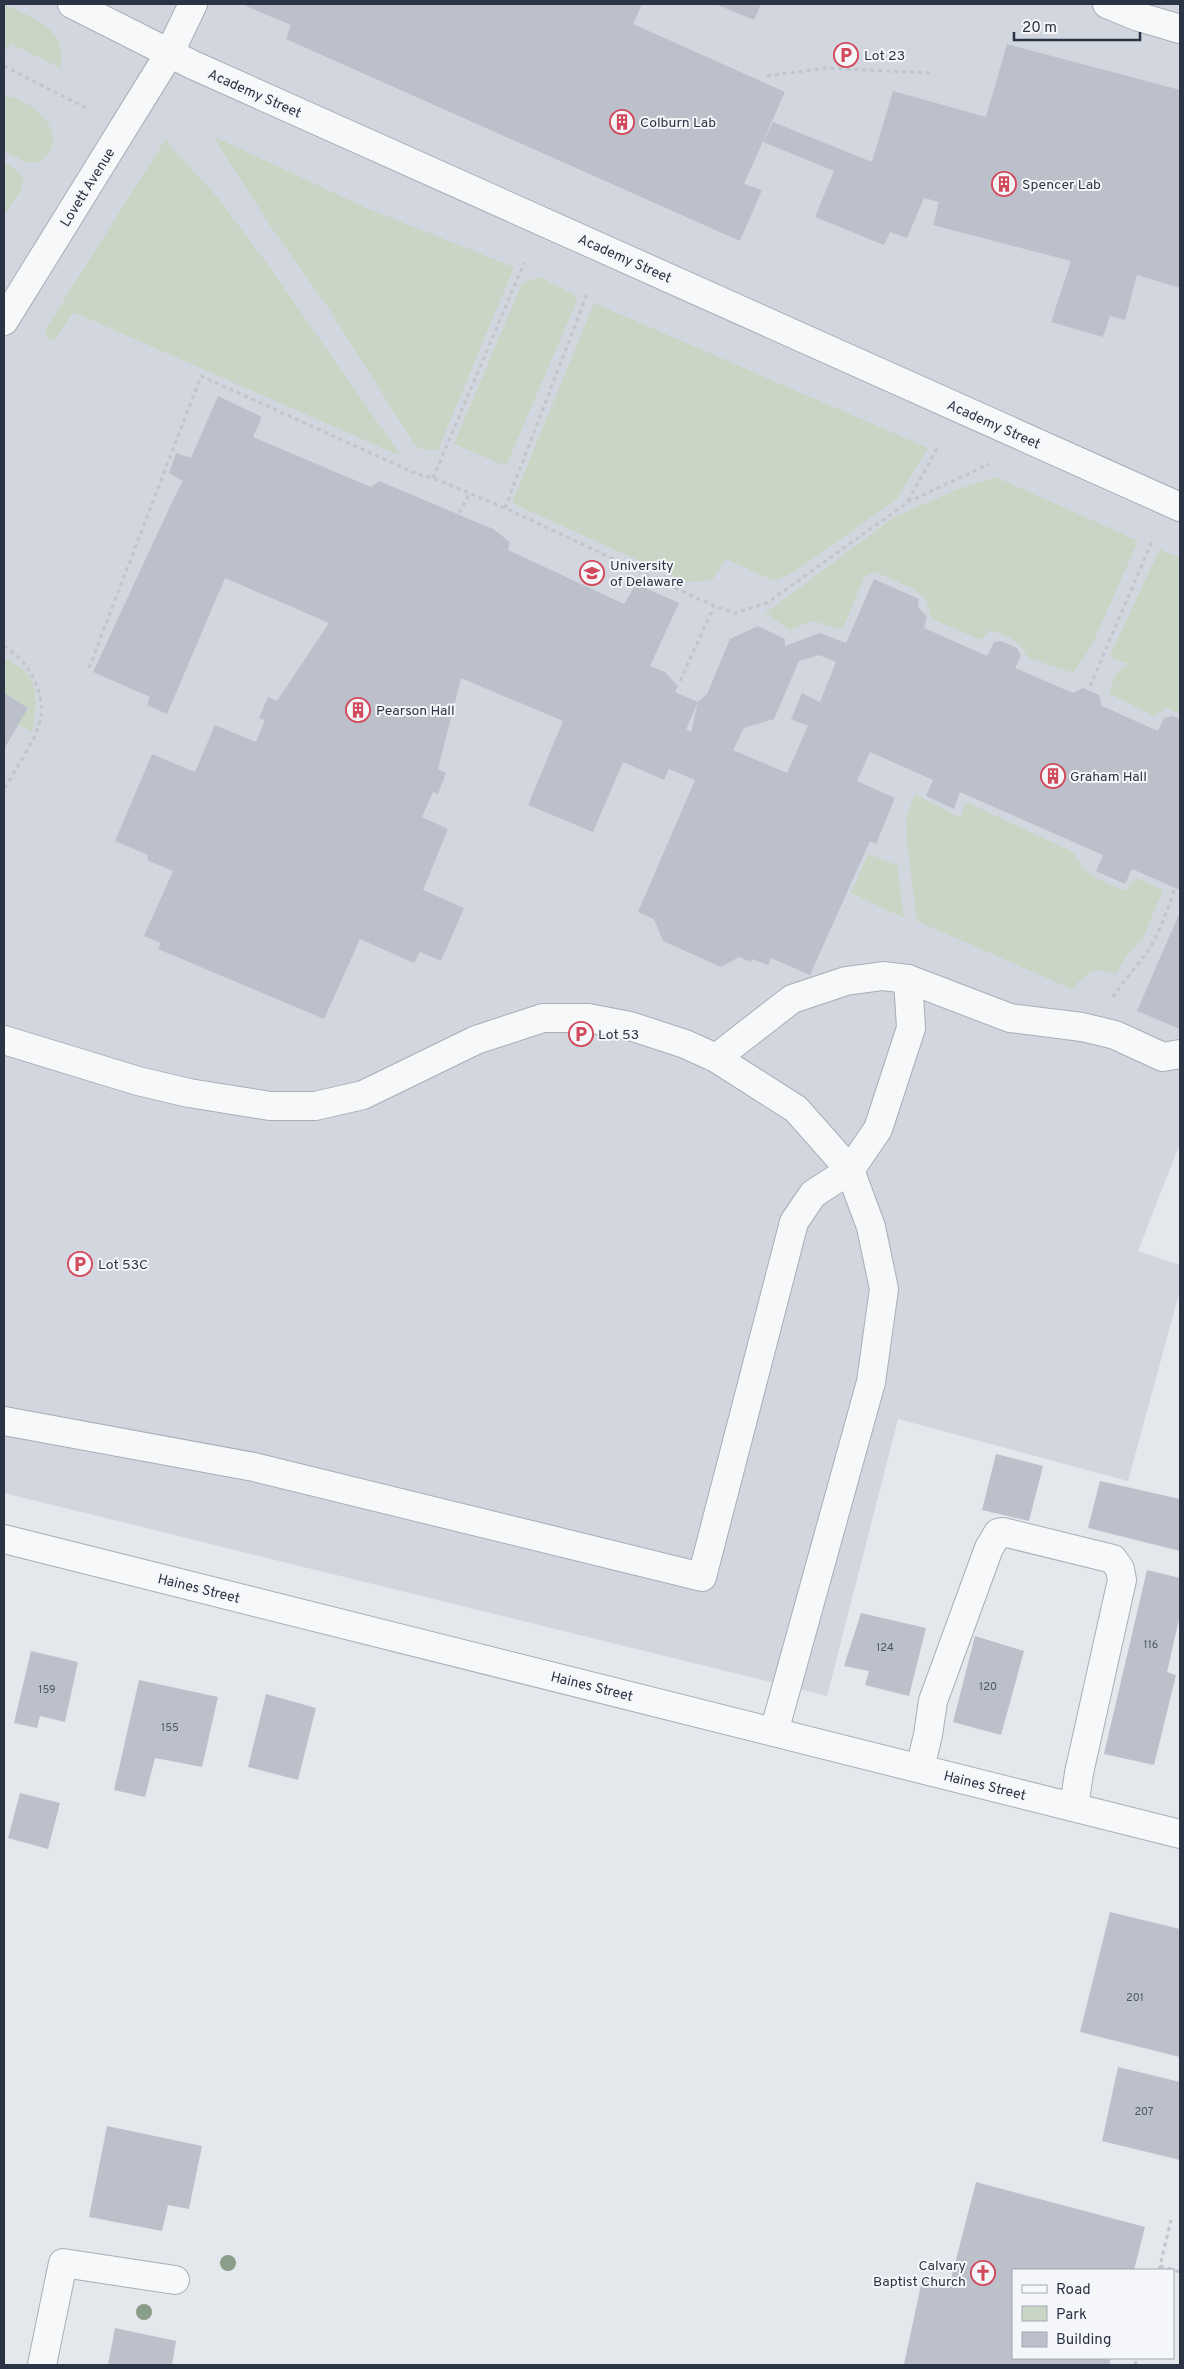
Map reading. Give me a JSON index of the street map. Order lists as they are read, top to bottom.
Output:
{
  "streets": {
    "street": ["Academy Street", "Lovett Avenue", "Haines Street"]
  },
  "crossings": [
    ["Academy Street", "Lovett Avenue"]
  ],
  "places": {
    "parking": ["Lot 23", "Lot 53", "Lot 53C"],
    "building": [
      "Colburn Lab",
      "Spencer Lab",
      "Pearson Hall",
      "Graham Hall"
    ],
    "school or university": ["University of Delaware"],
    "church": ["Calvary Baptist Church"]
  },
  "house_numbers": [
    "116",
    "124",
    "120",
    "159",
    "155",
    "201",
    "207"
  ],
  "legend": ["Road", "Park", "Building"],
  "scale_bar": "20 m"
}
